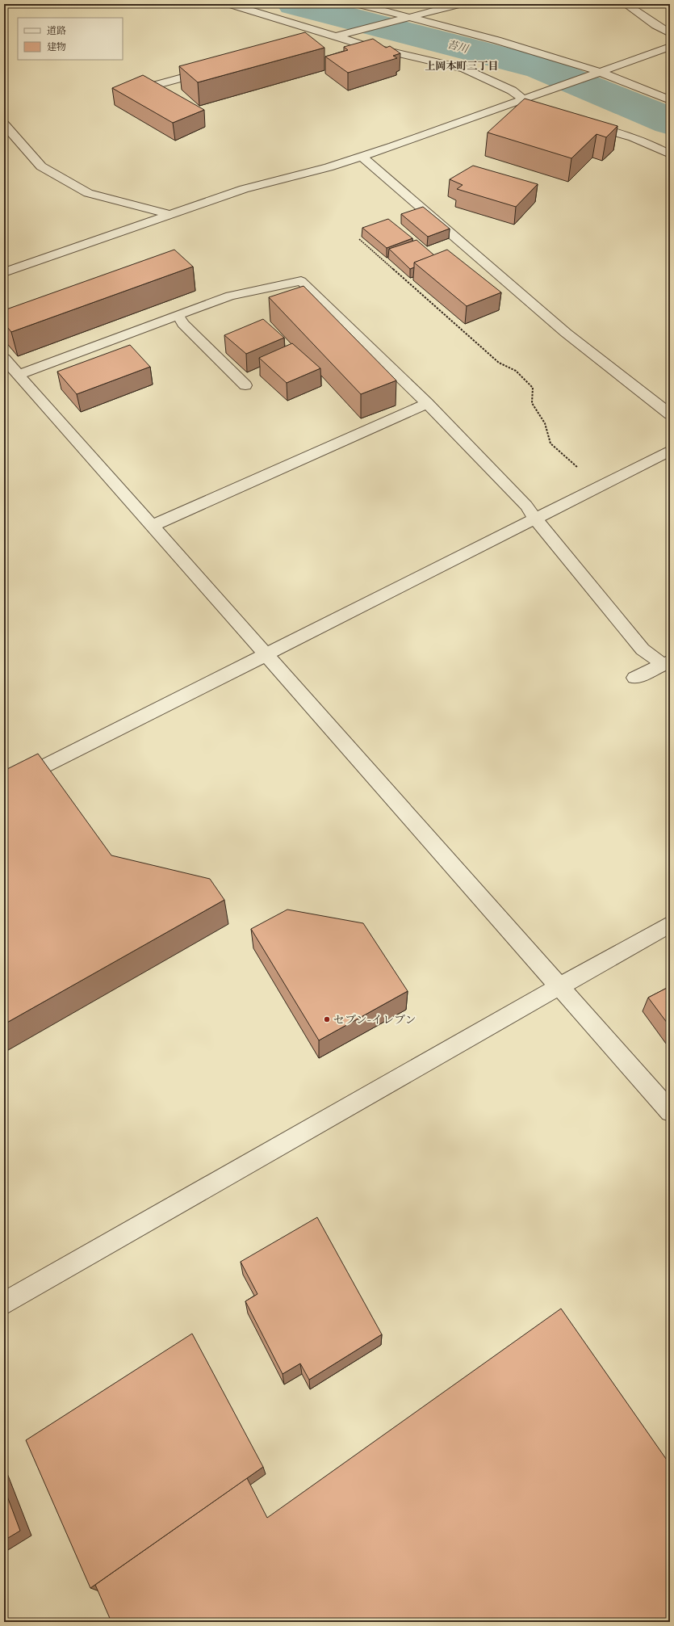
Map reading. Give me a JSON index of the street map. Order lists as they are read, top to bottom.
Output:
{
  "districts": ["上岡本町三丁目"],
  "water": ["苔川"],
  "places": ["セブン-イレブン"],
  "legend": ["道路", "建物"]
}
